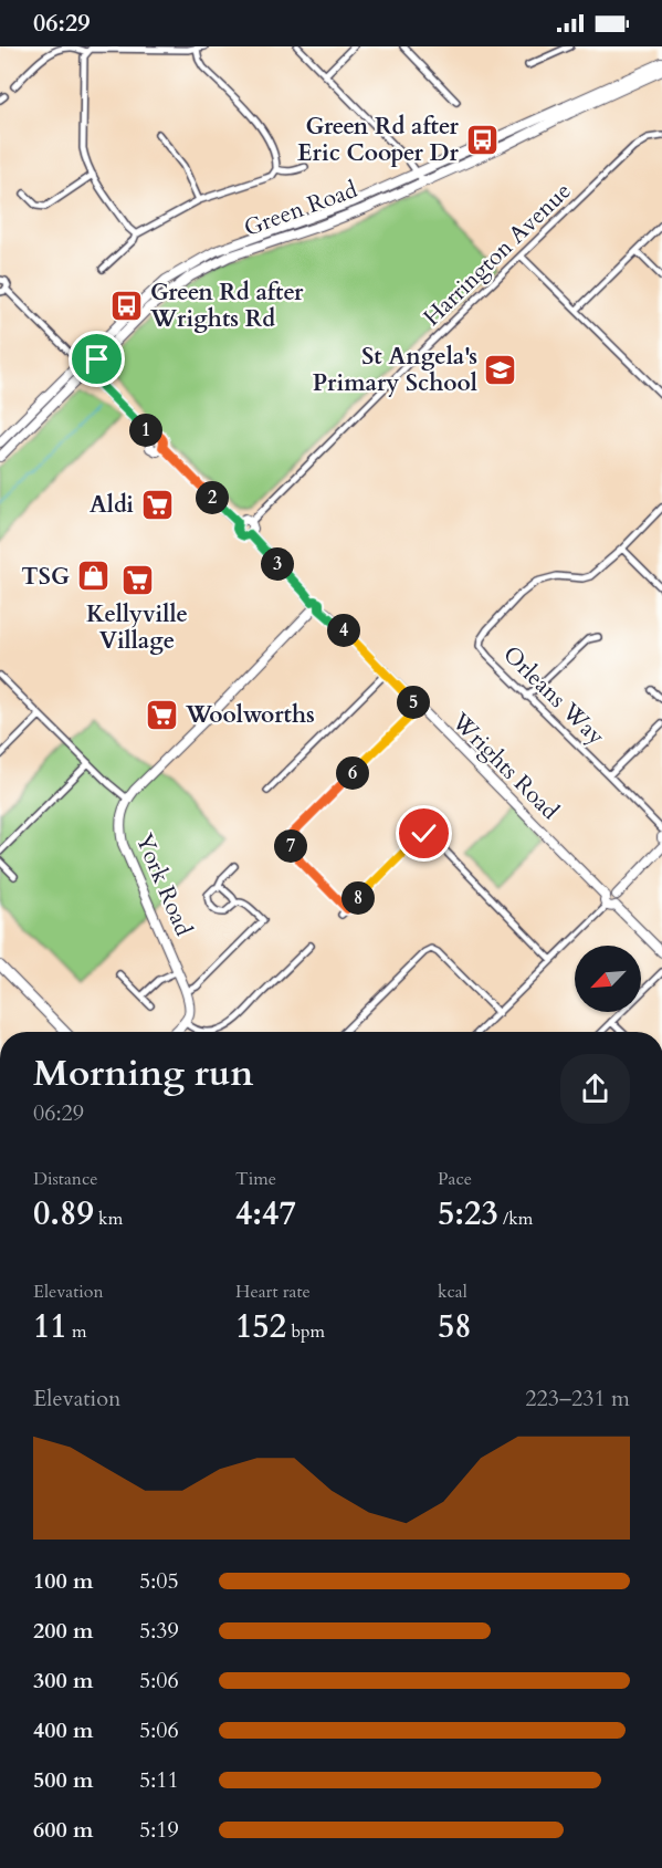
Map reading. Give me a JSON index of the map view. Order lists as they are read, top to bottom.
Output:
{
  "streets": {
    "street": [
      "Green Road",
      "Harrington Avenue",
      "Orleans Way",
      "Wrights Road",
      "York Road"
    ]
  },
  "crossings": [
    ["Harrington Avenue", "Wrights Road"],
    ["Wrights Road", "York Road"]
  ],
  "places": {
    "bus stop": ["Green Rd after Eric Cooper Dr", "Green Rd after Wrights Rd"],
    "school or university": ["St Angela's Primary School"],
    "supermarket": ["Aldi", "Kellyville Village", "Woolworths"],
    "shop": ["TSG"]
  },
  "north": "bottom left",
  "page": {
    "status": "06:29",
    "pins": [
      "1",
      "2",
      "3",
      "4",
      "5",
      "6",
      "7",
      "8"
    ],
    "heading": ["Morning run", "06:29"],
    "stats": [
      ["Distance", "0.89 km"],
      ["Time", "4:47"],
      ["Pace", "5:23 /km"],
      ["Elevation", "11 m"],
      ["Heart rate", "152 bpm"],
      ["kcal", "58"]
    ],
    "chart": ["Elevation", "223–231 m"],
    "list": [
      {
        "name": "100 m",
        "note": "5:05"
      },
      {
        "name": "200 m",
        "note": "5:39"
      },
      {
        "name": "300 m",
        "note": "5:06"
      },
      {
        "name": "400 m",
        "note": "5:06"
      },
      {
        "name": "500 m",
        "note": "5:11"
      },
      {
        "name": "600 m",
        "note": "5:19"
      }
    ]
  }
}
